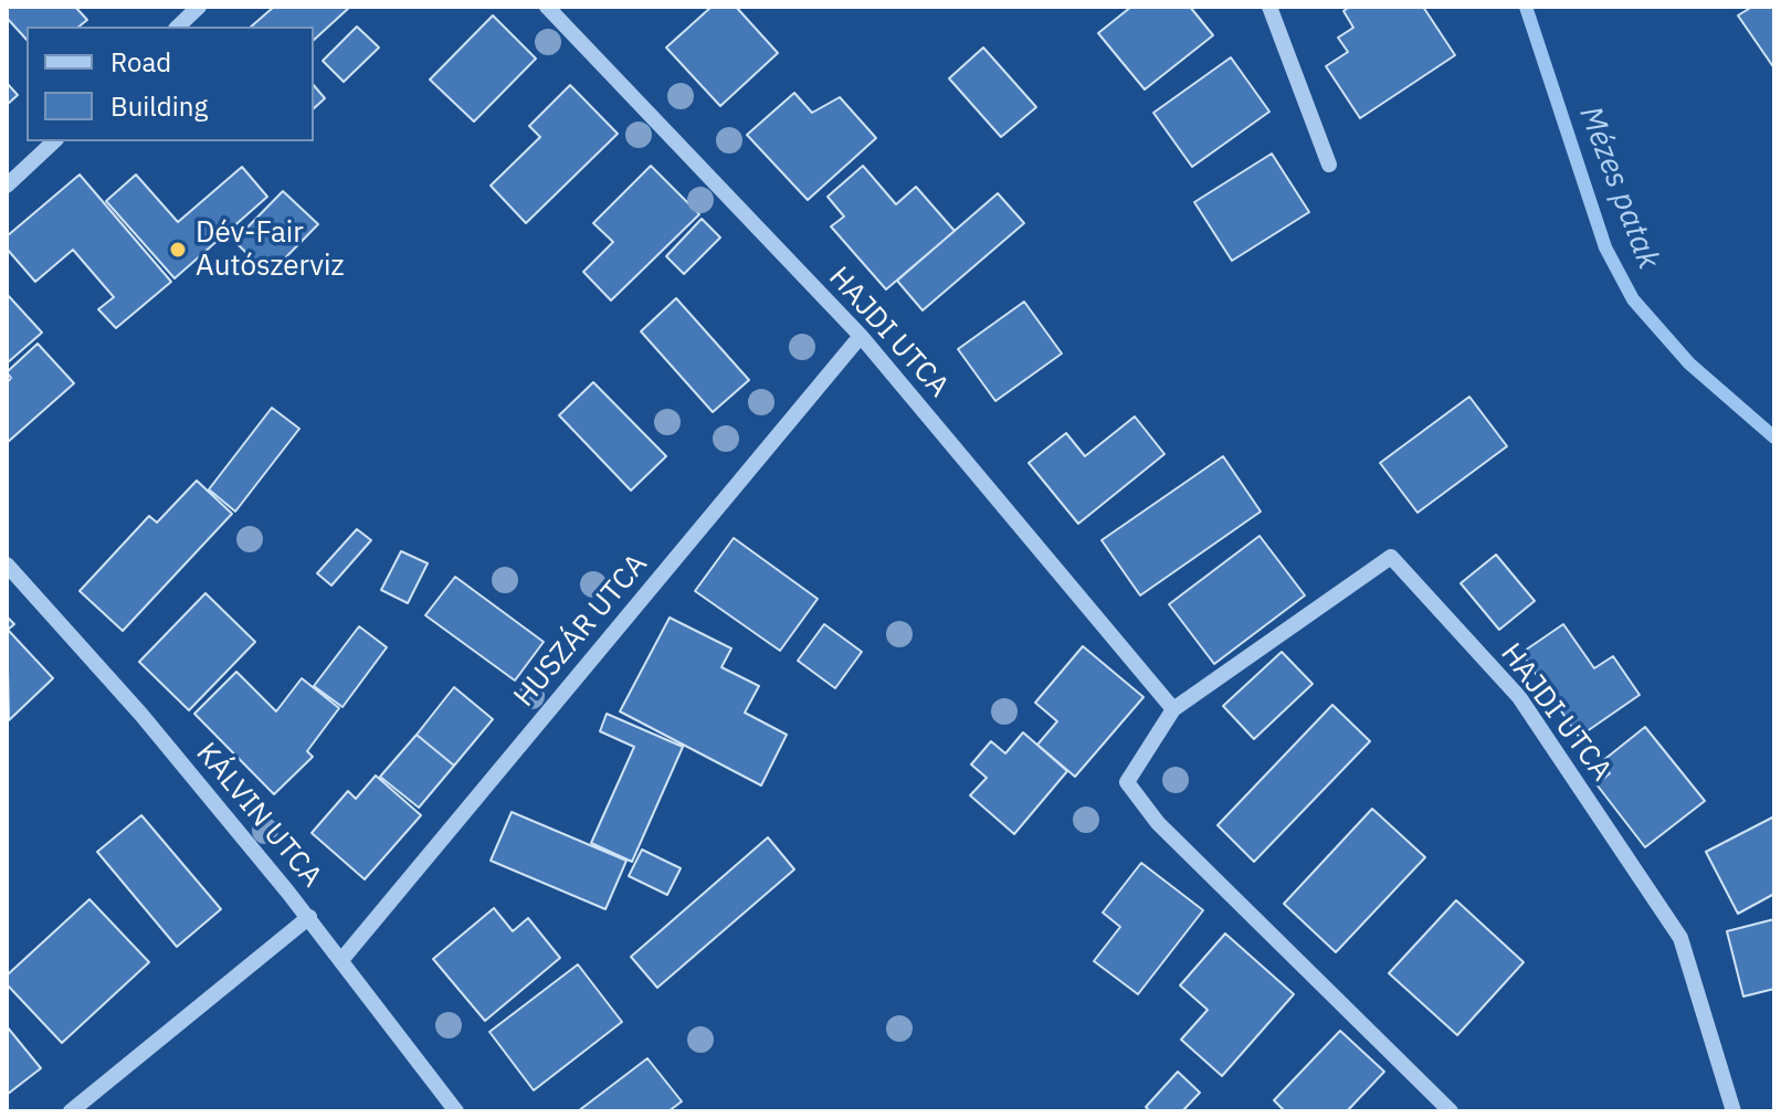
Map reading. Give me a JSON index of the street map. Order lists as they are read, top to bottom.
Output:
{
  "streets": {
    "street": ["HAJDI UTCA", "HUSZÁR UTCA", "KÁLVIN UTCA"]
  },
  "crossings": [
    ["HAJDI UTCA", "HUSZÁR UTCA"],
    ["HUSZÁR UTCA", "KÁLVIN UTCA"]
  ],
  "water": ["Mézes patak"],
  "places": ["Dév-Fair Autószerviz"],
  "legend": ["Road", "Building"]
}
